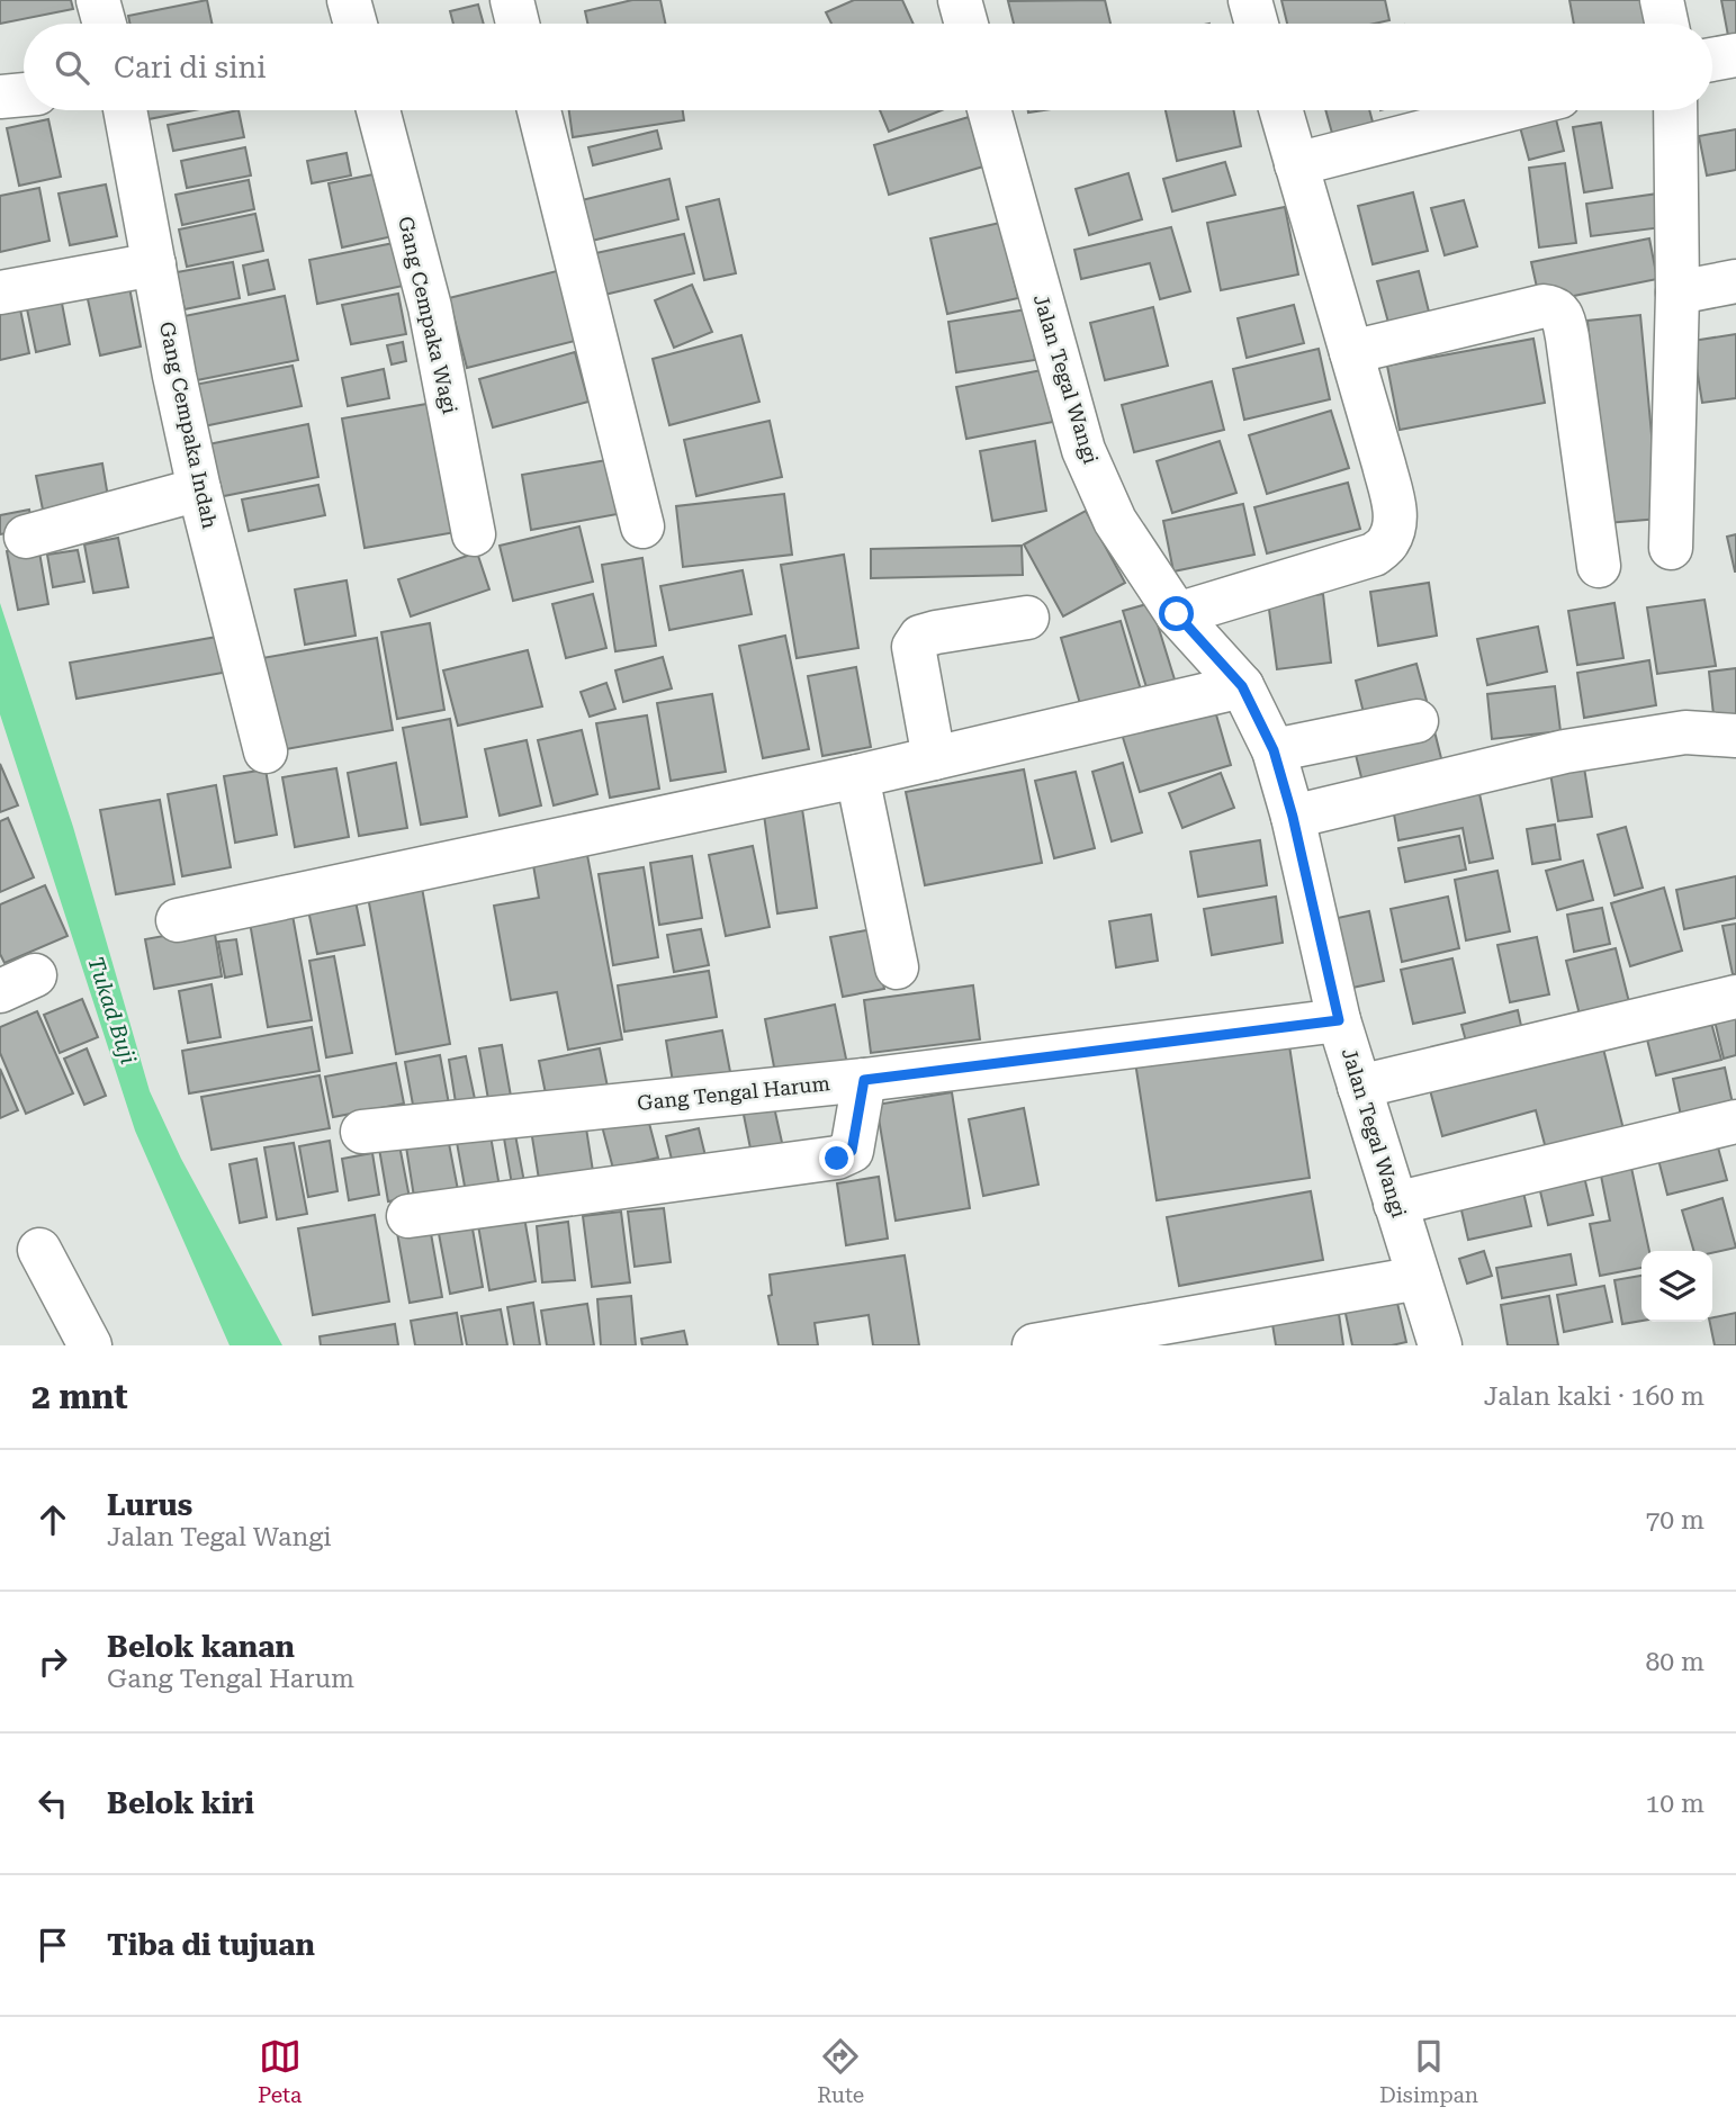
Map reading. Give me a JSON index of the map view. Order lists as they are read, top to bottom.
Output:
{
  "streets": {
    "street": [
      "Gang Cempaka Wagi",
      "Jalan Tegal Wangi",
      "Gang Cempaka Indah",
      "Gang Tengal Harum"
    ]
  },
  "crossings": [
    ["Jalan Tegal Wangi", "Gang Tengal Harum"]
  ],
  "water": ["Tukad Buji"],
  "page": {
    "search": "Cari di sini",
    "heading": ["2 mnt", "Jalan kaki · 160 m"],
    "list": [
      ["Lurus", "Jalan Tegal Wangi", "70 m"],
      ["Belok kanan", "Gang Tengal Harum", "80 m"],
      ["Belok kiri", "10 m"],
      "Tiba di tujuan"
    ],
    "nav": ["Peta", "Rute", "Disimpan"]
  }
}
